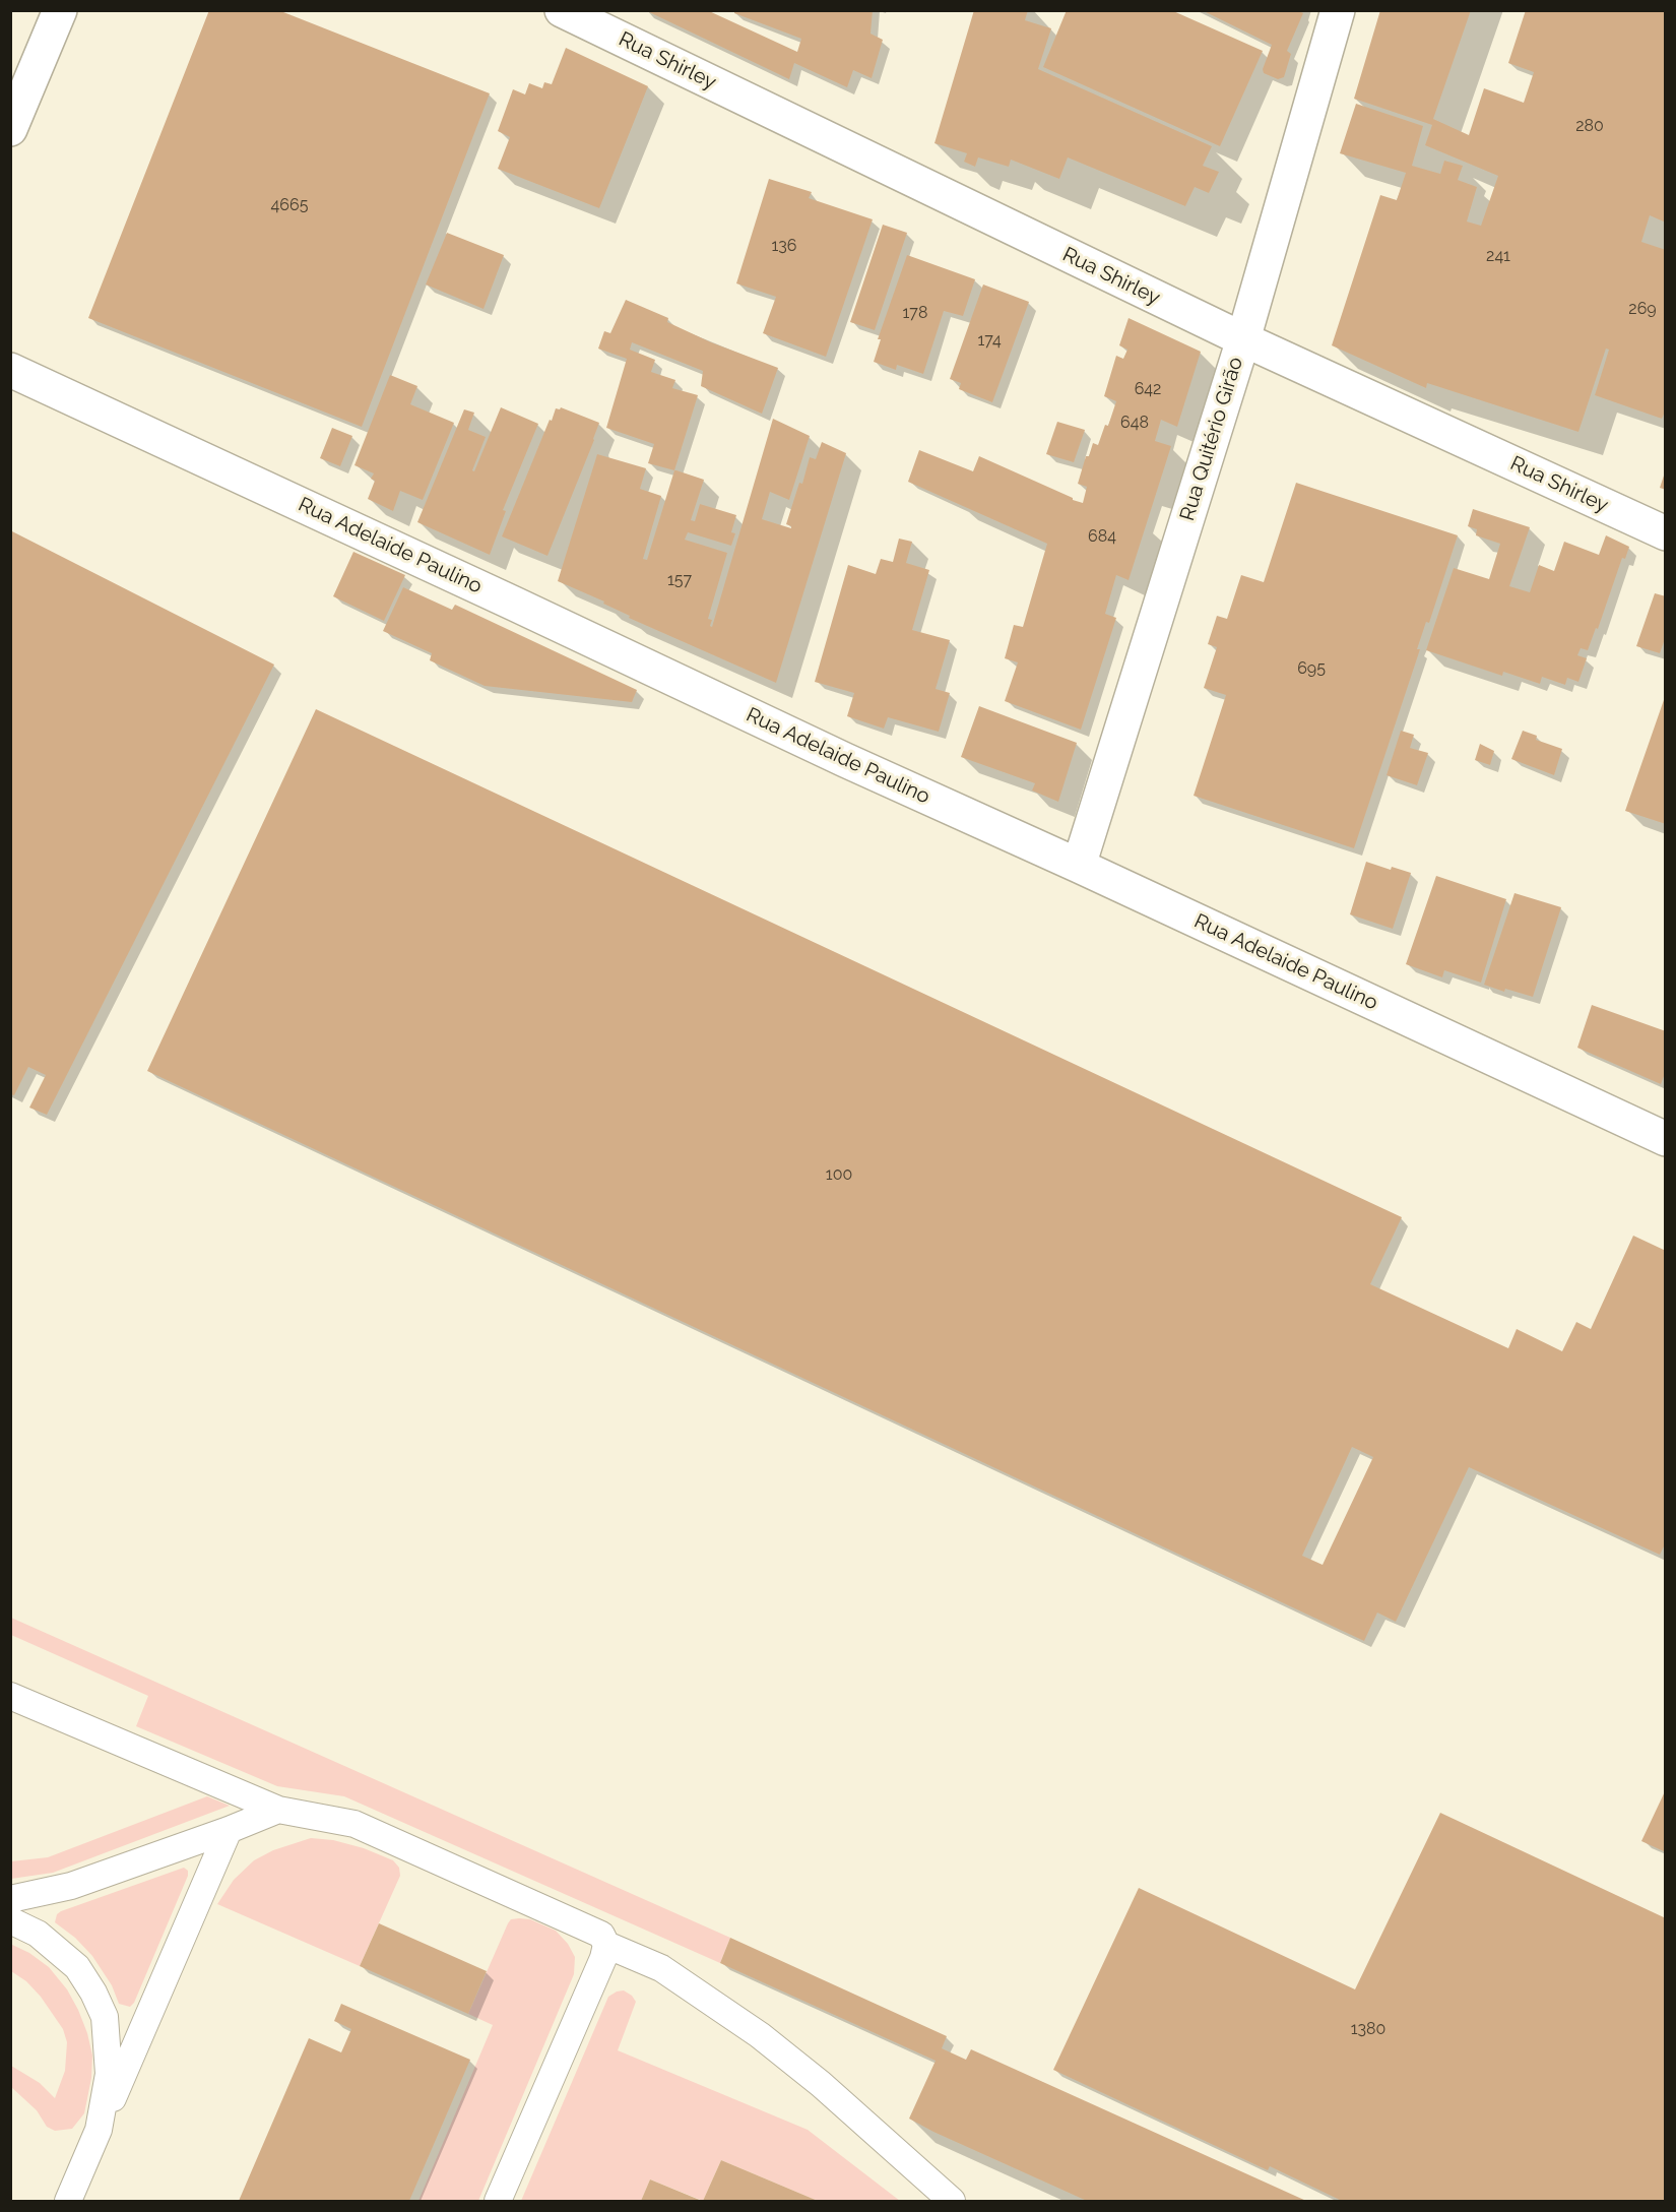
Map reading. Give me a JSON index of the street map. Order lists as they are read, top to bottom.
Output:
{
  "streets": {
    "street": ["Rua Shirley", "Rua Quitério Girão", "Rua Adelaide Paulino"]
  },
  "crossings": [
    ["Rua Shirley", "Rua Quitério Girão"],
    ["Rua Quitério Girão", "Rua Adelaide Paulino"]
  ],
  "house_numbers": [
    "280",
    "4665",
    "136",
    "241",
    "269",
    "178",
    "174",
    "642",
    "648",
    "684",
    "157",
    "695",
    "100",
    "1380"
  ]
}
